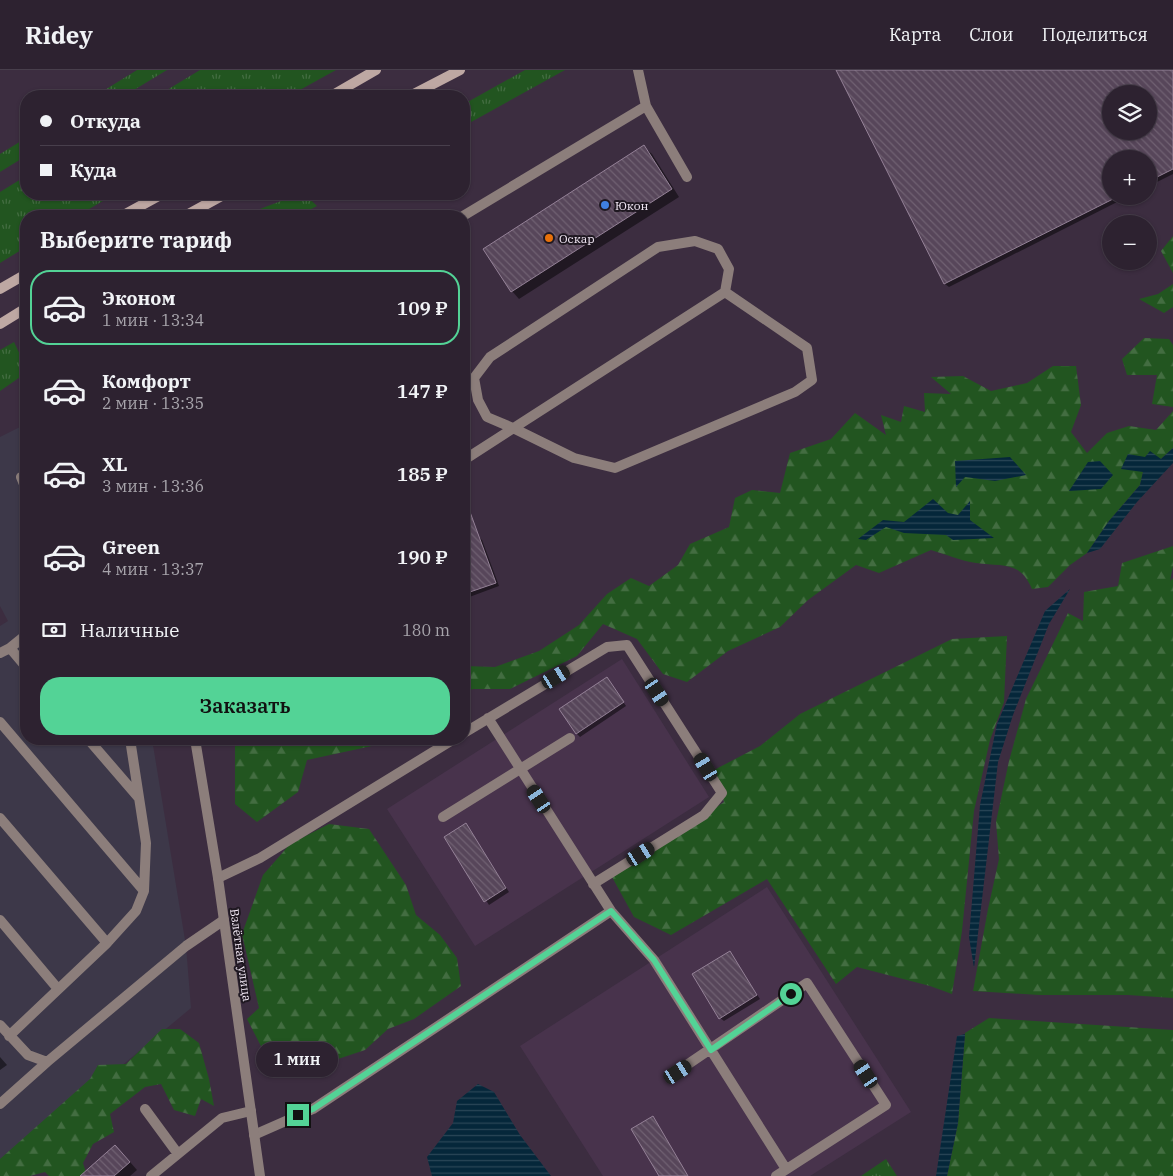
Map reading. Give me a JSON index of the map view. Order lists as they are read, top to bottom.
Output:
{
  "streets": {
    "street": ["Взлётная улица"]
  },
  "places": ["Юкон", "Оскар"],
  "page": {
    "header": "Ridey",
    "nav": ["Карта", "Слои", "Поделиться"],
    "map_buttons": ["+", "−"],
    "banner": ["Откуда", "Куда"],
    "heading": "Выберите тариф",
    "list": [
      {
        "name": "Эконом",
        "note": "1 мин · 13:34",
        "value": "109 ₽"
      },
      {
        "name": "Комфорт",
        "note": "2 мин · 13:35",
        "value": "147 ₽"
      },
      {
        "name": "XL",
        "note": "3 мин · 13:36",
        "value": "185 ₽"
      },
      {
        "name": "Green",
        "note": "4 мин · 13:37",
        "value": "190 ₽"
      }
    ],
    "pay": ["Наличные", "180 m"],
    "buttons": "Заказать",
    "bubble": "1 мин"
  }
}
